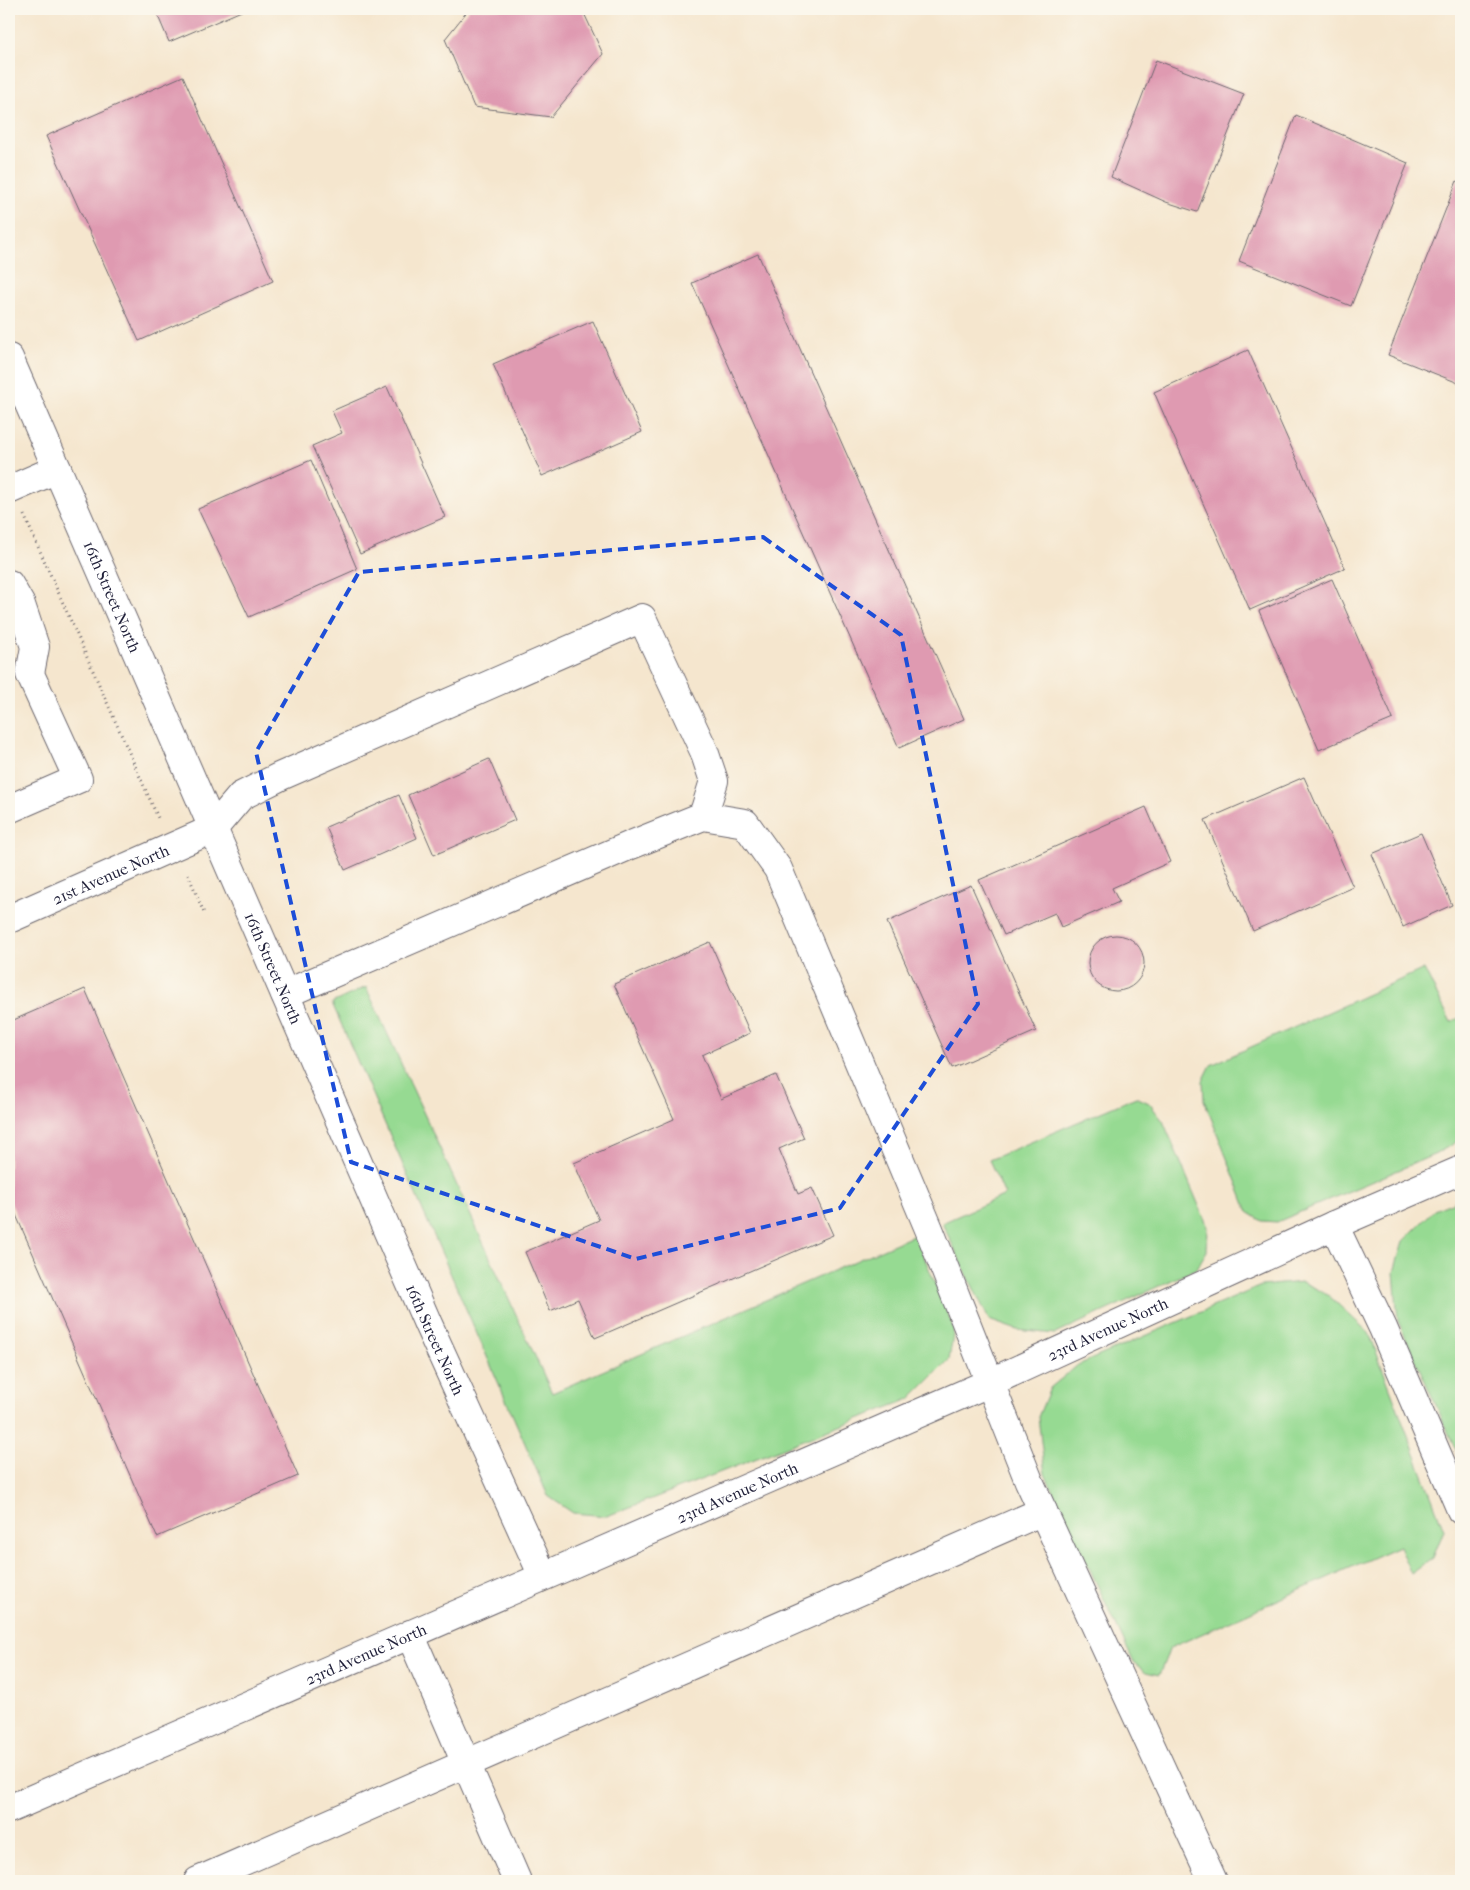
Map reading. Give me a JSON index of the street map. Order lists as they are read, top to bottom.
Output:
{
  "streets": {
    "street": ["16th Street North", "21st Avenue North", "23rd Avenue North"]
  },
  "crossings": [
    ["16th Street North", "21st Avenue North"],
    ["16th Street North", "23rd Avenue North"]
  ]
}
